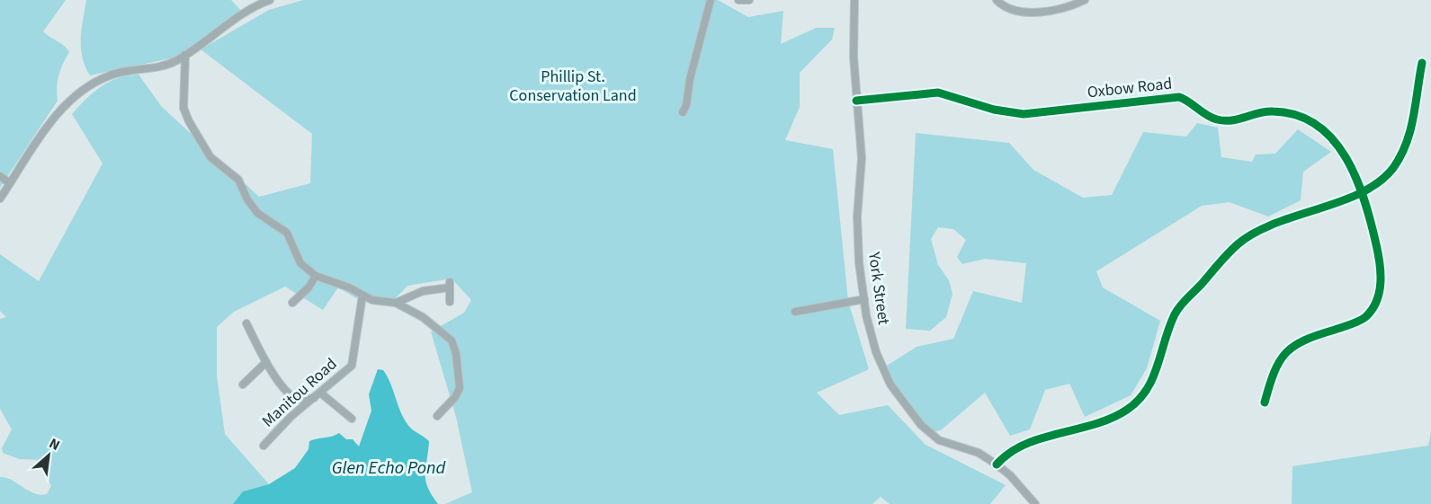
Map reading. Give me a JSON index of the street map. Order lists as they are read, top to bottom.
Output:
{
  "streets": {
    "street": ["Oxbow Road", "York Street", "Manitou Road"]
  },
  "crossings": [
    ["Oxbow Road", "York Street"]
  ],
  "water": ["Glen Echo Pond"],
  "parks": ["Phillip St. Conservation Land"],
  "north": "top right"
}
